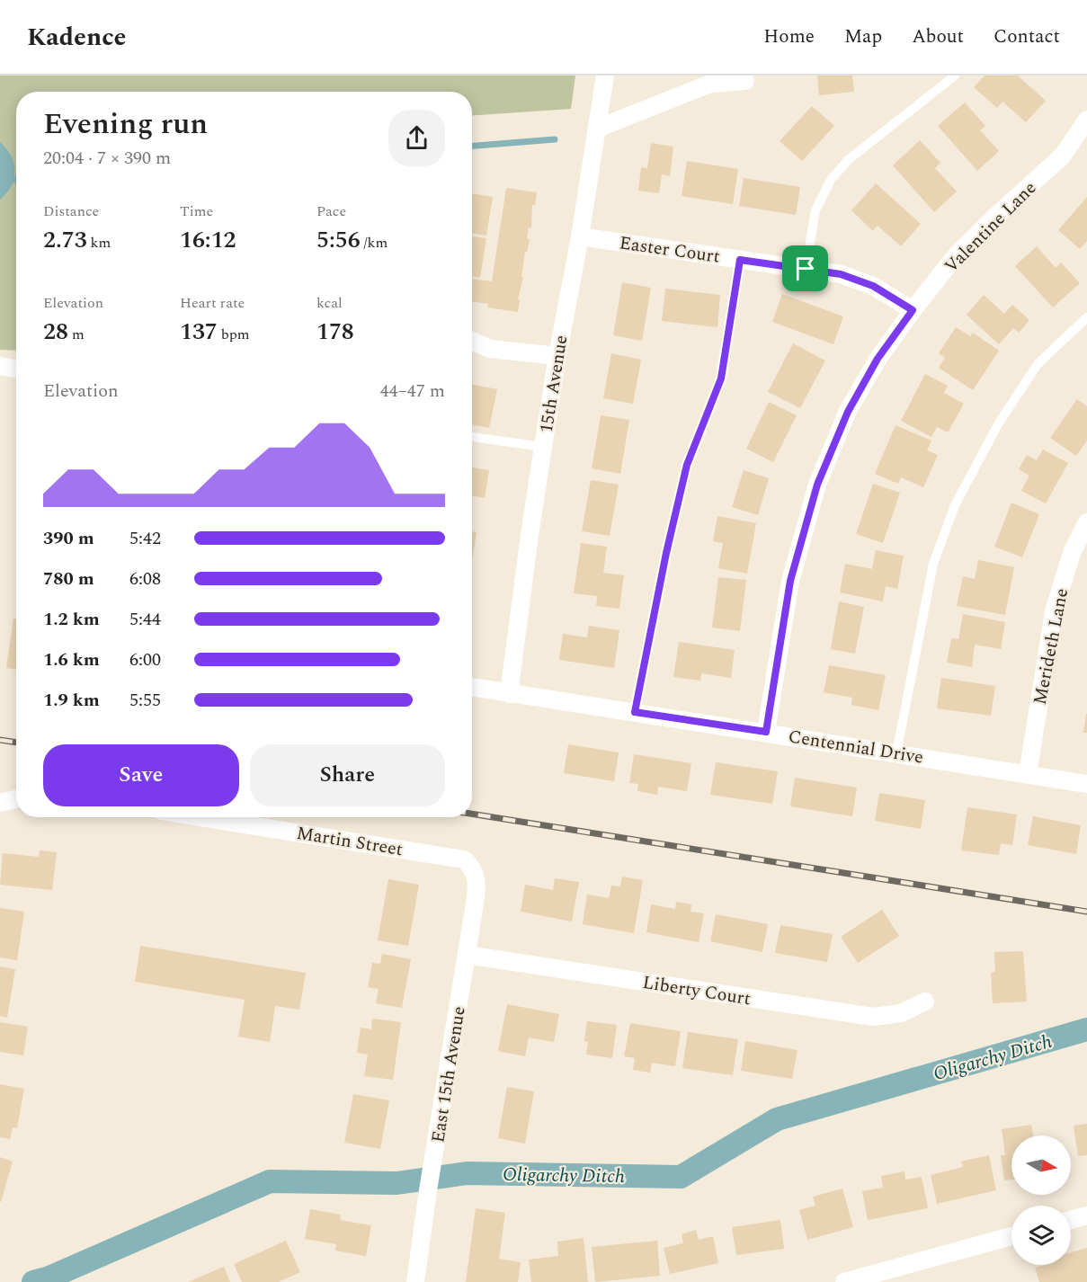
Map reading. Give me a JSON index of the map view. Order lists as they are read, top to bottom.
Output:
{
  "streets": {
    "street": [
      "Valentine Lane",
      "Easter Court",
      "15th Avenue",
      "Merideth Lane",
      "Centennial Drive",
      "Martin Street",
      "Liberty Court",
      "East 15th Avenue"
    ]
  },
  "crossings": [
    ["Valentine Lane", "Easter Court"],
    ["Valentine Lane", "Centennial Drive"],
    ["Easter Court", "15th Avenue"],
    ["15th Avenue", "Centennial Drive"],
    ["Merideth Lane", "Centennial Drive"],
    ["Martin Street", "East 15th Avenue"],
    ["Liberty Court", "East 15th Avenue"]
  ],
  "water": ["Oligarchy Ditch"],
  "north": "right",
  "page": {
    "header": "Kadence",
    "nav": [
      "Home",
      "Map",
      "About",
      "Contact"
    ],
    "heading": ["Evening run", "20:04 · 7 × 390 m"],
    "stats": [
      ["Distance", "2.73 km"],
      ["Time", "16:12"],
      ["Pace", "5:56 /km"],
      ["Elevation", "28 m"],
      ["Heart rate", "137 bpm"],
      ["kcal", "178"]
    ],
    "chart": ["Elevation", "44–47 m"],
    "list": [
      {
        "name": "390 m",
        "note": "5:42"
      },
      {
        "name": "780 m",
        "note": "6:08"
      },
      {
        "name": "1.2 km",
        "note": "5:44"
      },
      {
        "name": "1.6 km",
        "note": "6:00"
      },
      {
        "name": "1.9 km",
        "note": "5:55"
      }
    ],
    "buttons": ["Save", "Share"]
  }
}
